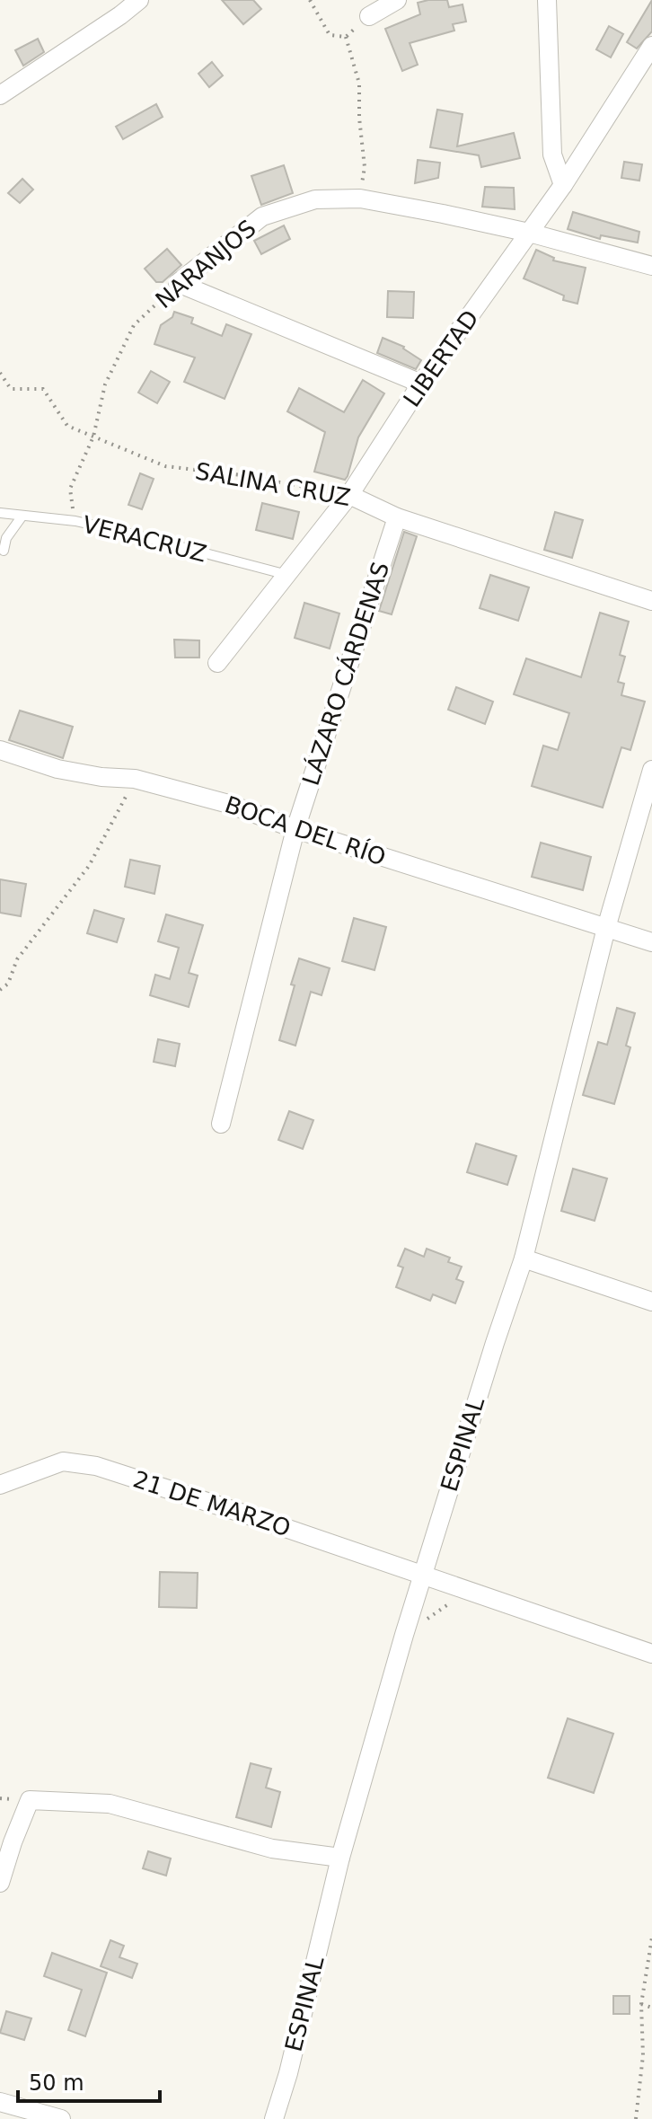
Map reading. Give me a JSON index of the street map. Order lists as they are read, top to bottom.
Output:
{
  "streets": {
    "street": [
      "NARANJOS",
      "LIBERTAD",
      "SALINA CRUZ",
      "LÁZARO CÁRDENAS",
      "BOCA DEL RÍO",
      "ESPINAL",
      "21 DE MARZO"
    ],
    "lane": ["VERACRUZ"]
  },
  "crossings": [
    ["NARANJOS", "LIBERTAD"],
    ["NARANJOS", "SALINA CRUZ"],
    ["NARANJOS", "VERACRUZ"],
    ["LIBERTAD", "SALINA CRUZ"],
    ["LIBERTAD", "VERACRUZ"],
    ["SALINA CRUZ", "LÁZARO CÁRDENAS"],
    ["LÁZARO CÁRDENAS", "BOCA DEL RÍO"],
    ["BOCA DEL RÍO", "ESPINAL"],
    ["ESPINAL", "21 DE MARZO"]
  ],
  "scale_bar": "50 m"
}
